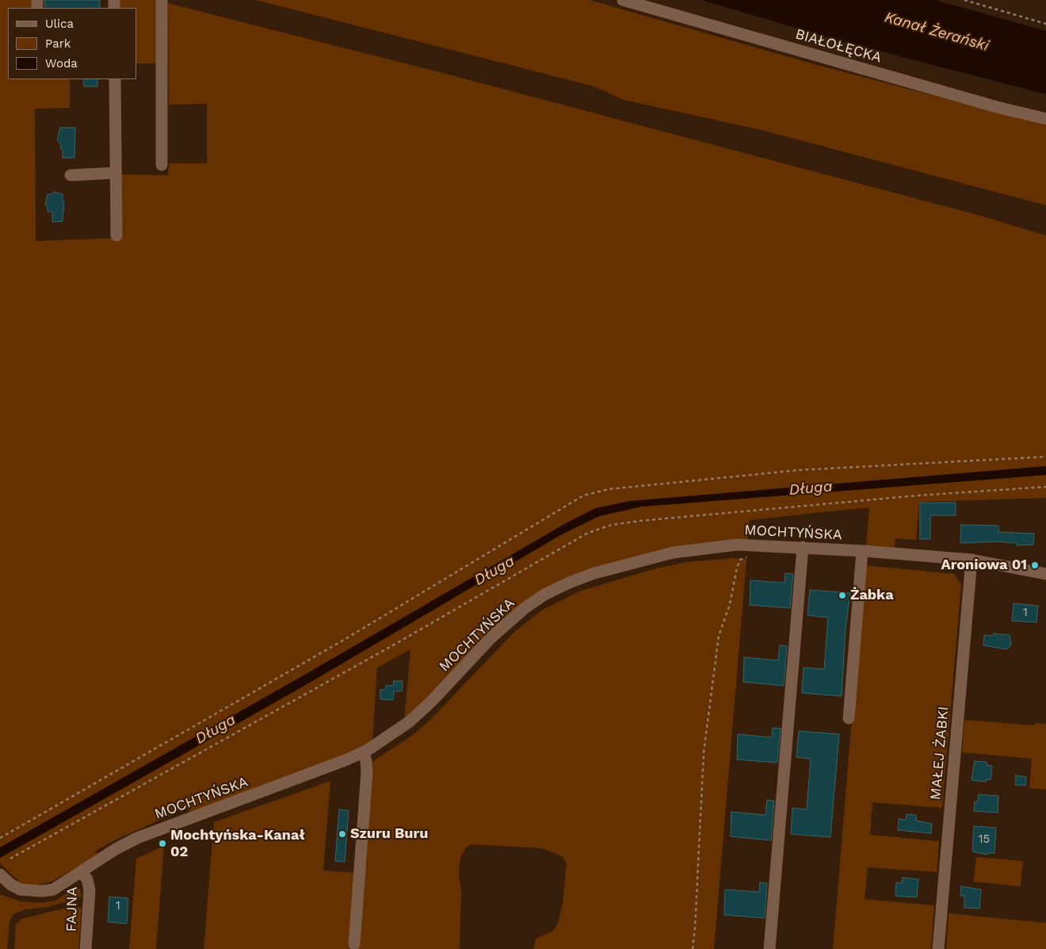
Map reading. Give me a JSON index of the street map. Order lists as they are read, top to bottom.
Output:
{
  "streets": {
    "street": [
      "BIAŁOŁĘCKA",
      "MOCHTYŃSKA",
      "MAŁEJ ŻABKI",
      "FAJNA"
    ]
  },
  "crossings": [
    ["MOCHTYŃSKA", "MAŁEJ ŻABKI"],
    ["MOCHTYŃSKA", "FAJNA"]
  ],
  "water": ["Kanał Żerański", "Długa"],
  "places": [
    "Aroniowa 01",
    "Żabka",
    "Szuru Buru",
    "Mochtyńska-Kanał 02"
  ],
  "house_numbers": ["1", "15", "1"],
  "legend": ["Ulica", "Park", "Woda"]
}
